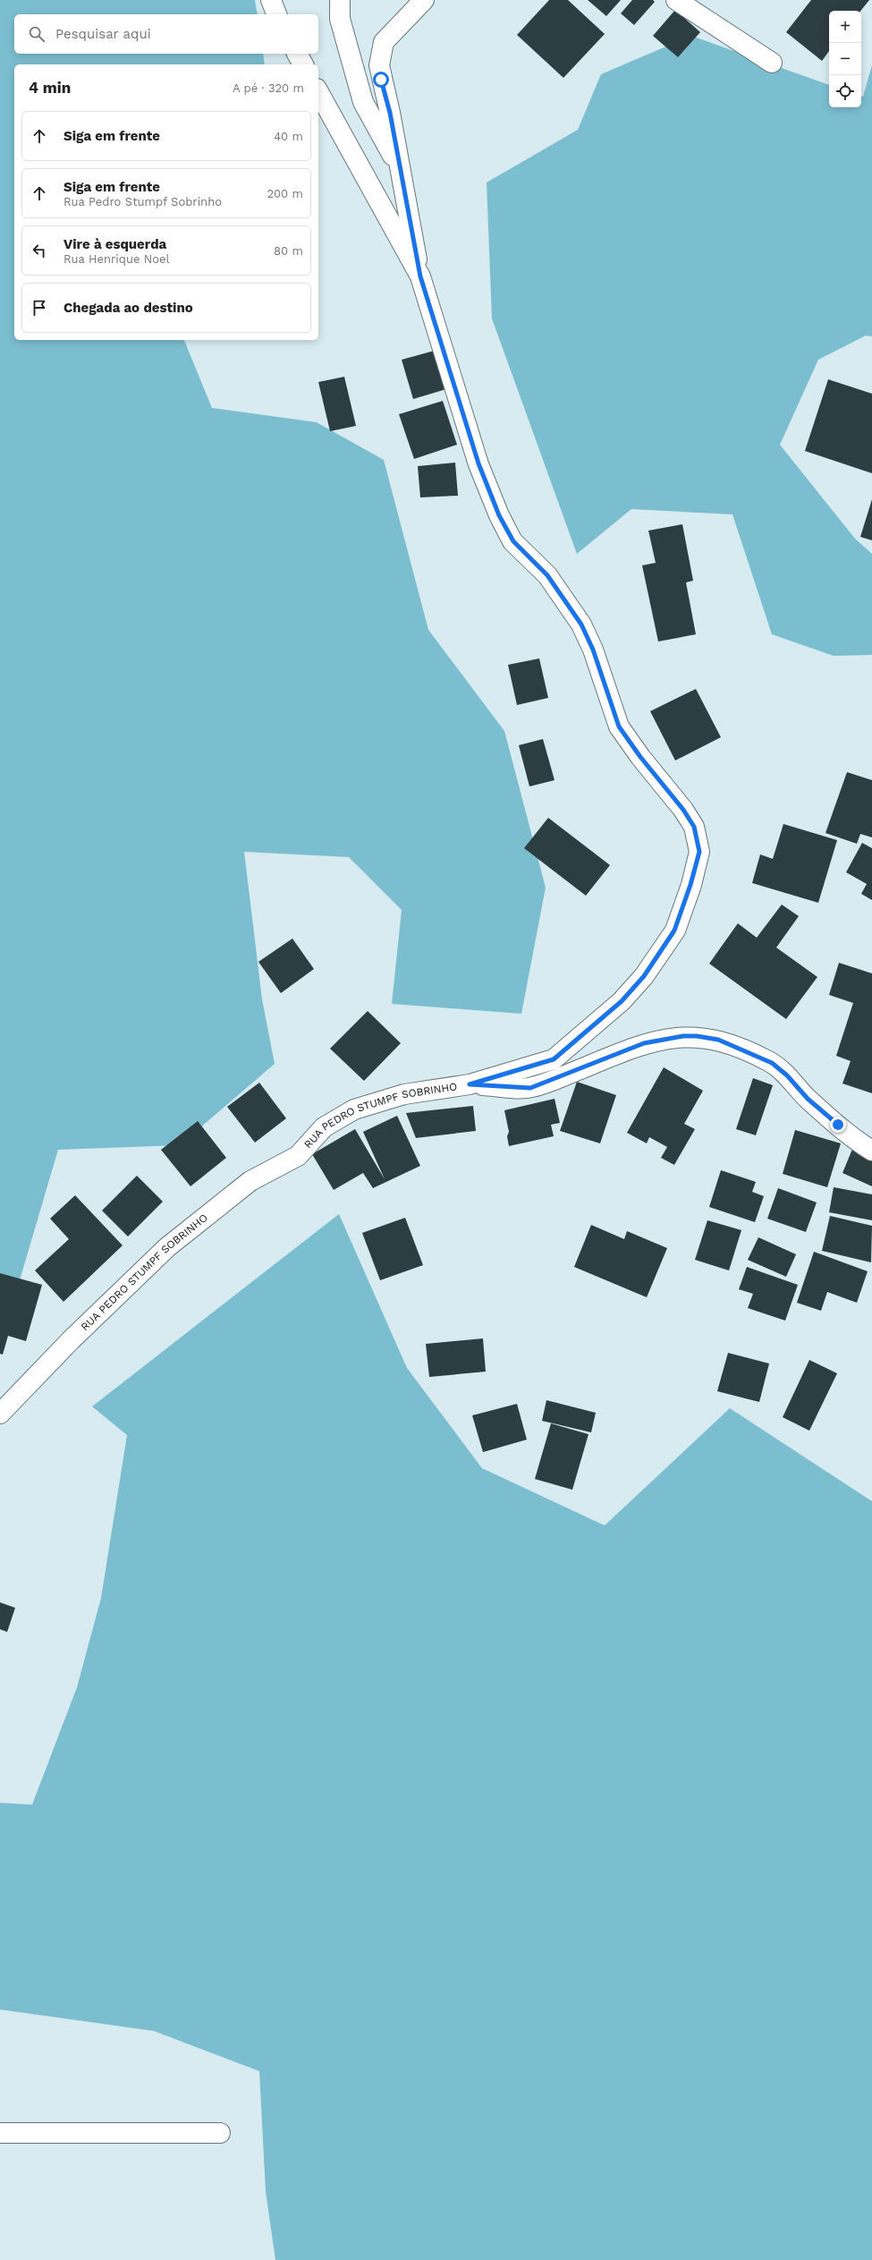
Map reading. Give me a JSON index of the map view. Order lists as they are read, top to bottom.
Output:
{
  "streets": {
    "street": ["RUA PEDRO STUMPF SOBRINHO"]
  },
  "page": {
    "map_buttons": ["+", "−"],
    "search": "Pesquisar aqui",
    "heading": ["4 min", "A pé · 320 m"],
    "list": [
      ["Siga em frente", "40 m"],
      ["Siga em frente", "Rua Pedro Stumpf Sobrinho", "200 m"],
      ["Vire à esquerda", "Rua Henrique Noel", "80 m"],
      "Chegada ao destino"
    ]
  }
}
